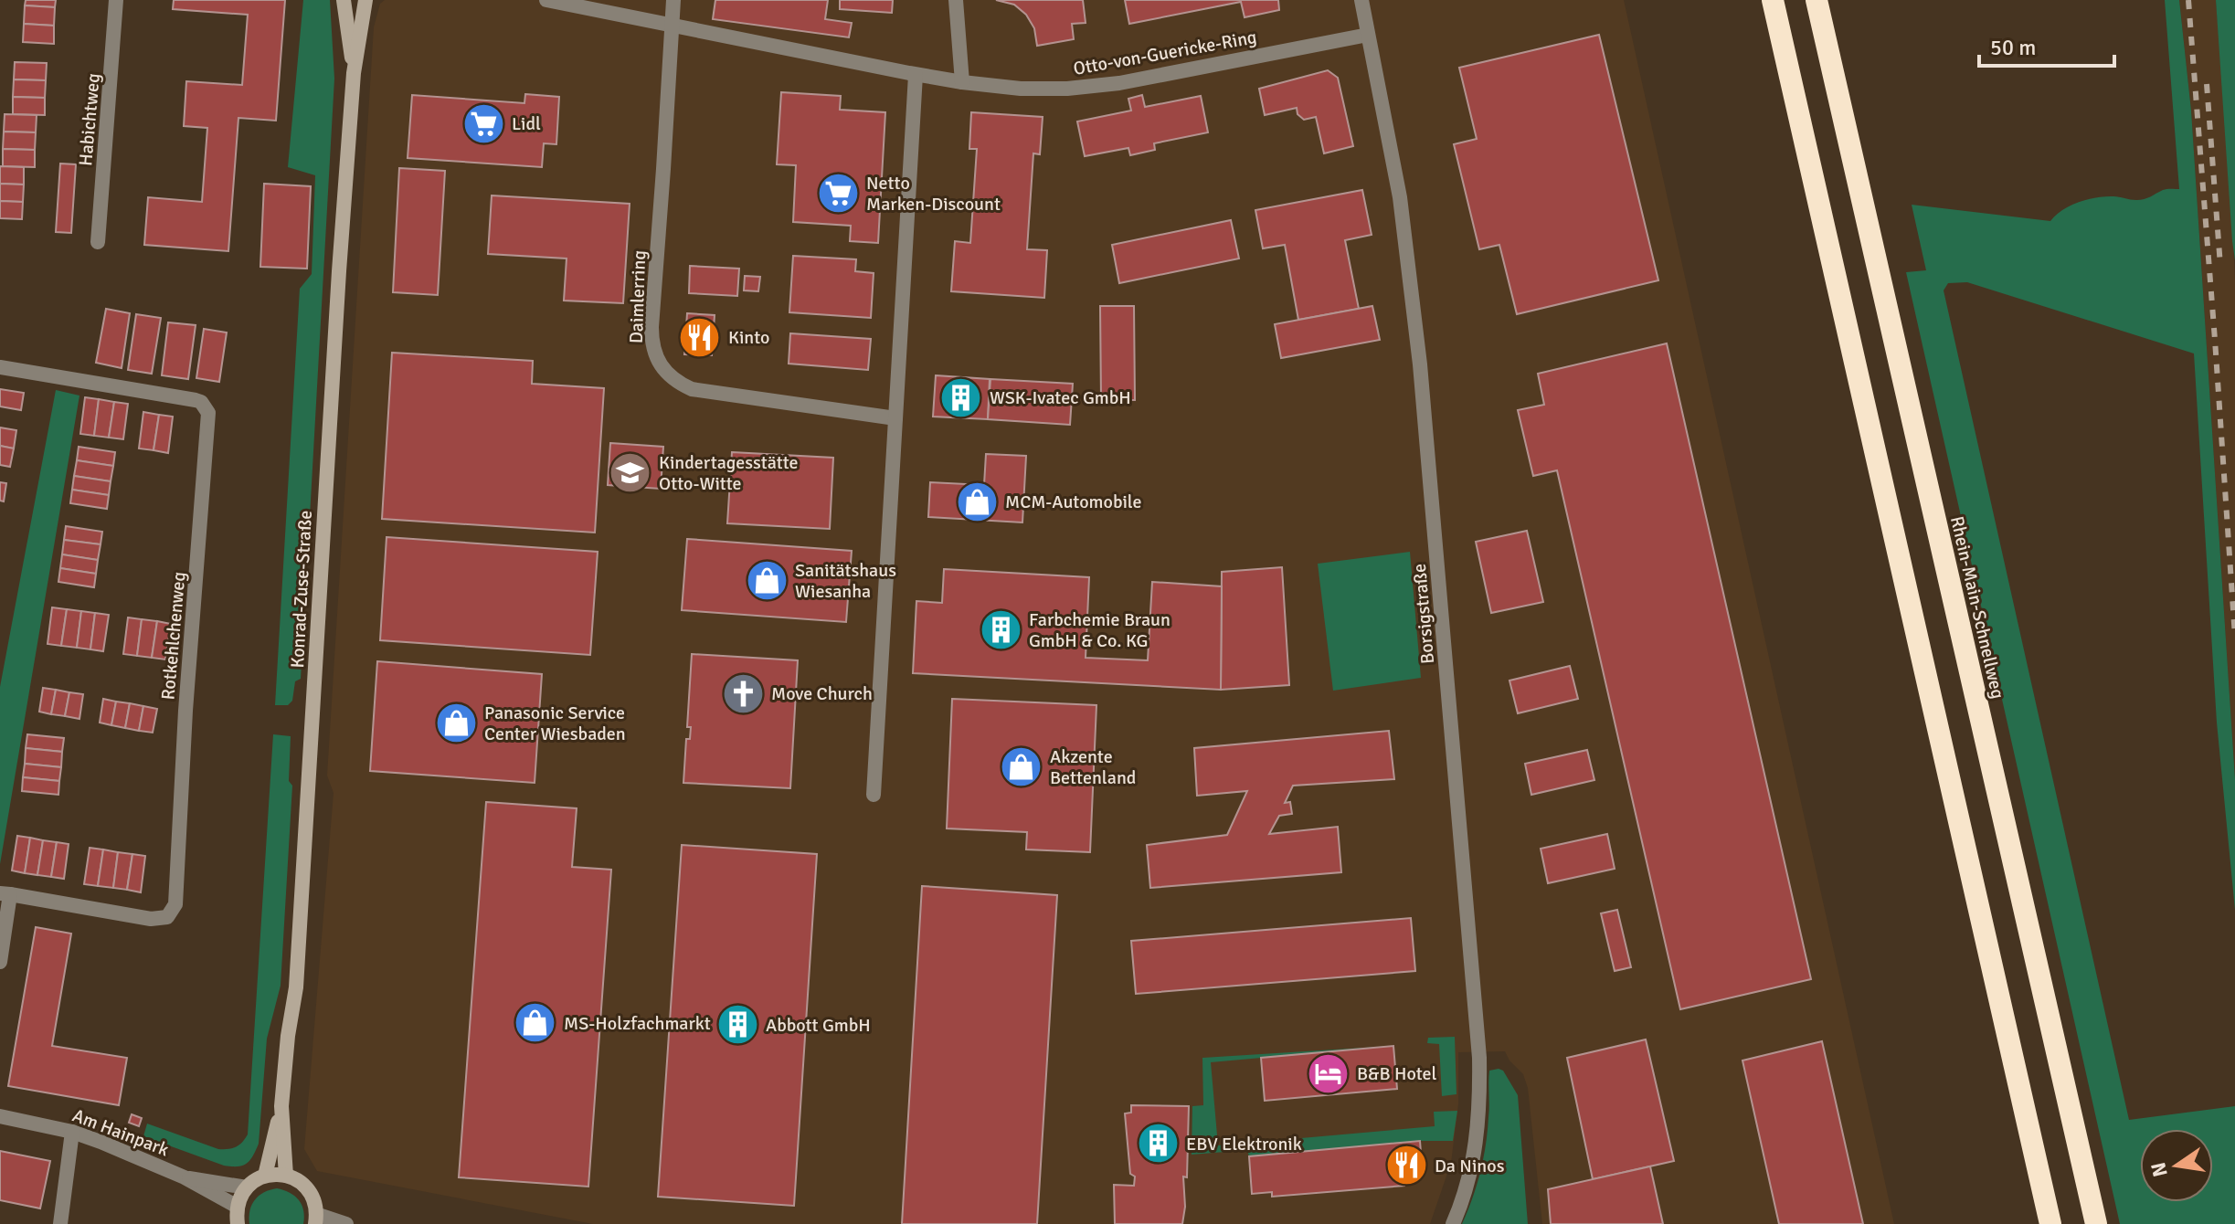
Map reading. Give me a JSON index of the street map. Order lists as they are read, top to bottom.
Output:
{
  "streets": {
    "highway": ["Rhein-Main-Schnellweg"],
    "street": [
      "Otto-von-Guericke-Ring",
      "Habichtweg",
      "Daimlerring",
      "Konrad-Zuse-Straße",
      "Borsigstraße",
      "Rotkehlchenweg",
      "Am Hainpark"
    ]
  },
  "crossings": [
    ["Otto-von-Guericke-Ring", "Borsigstraße"]
  ],
  "places": {
    "supermarket": ["Lidl", "Netto Marken-Discount"],
    "restaurant": ["Kinto", "Da Ninos"],
    "building": [
      "WSK-Ivatec GmbH",
      "Farbchemie Braun GmbH & Co. KG",
      "Abbott GmbH",
      "EBV Elektronik"
    ],
    "school or university": ["Kindertagesstätte Otto-Witte"],
    "shop": [
      "MCM-Automobile",
      "Sanitätshaus Wiesanha",
      "Panasonic Service Center Wiesbaden",
      "Akzente Bettenland",
      "MS-Holzfachmarkt"
    ],
    "church": ["Move Church"],
    "hotel": ["B&B Hotel"]
  },
  "scale_bar": "50 m",
  "north": "left"
}
